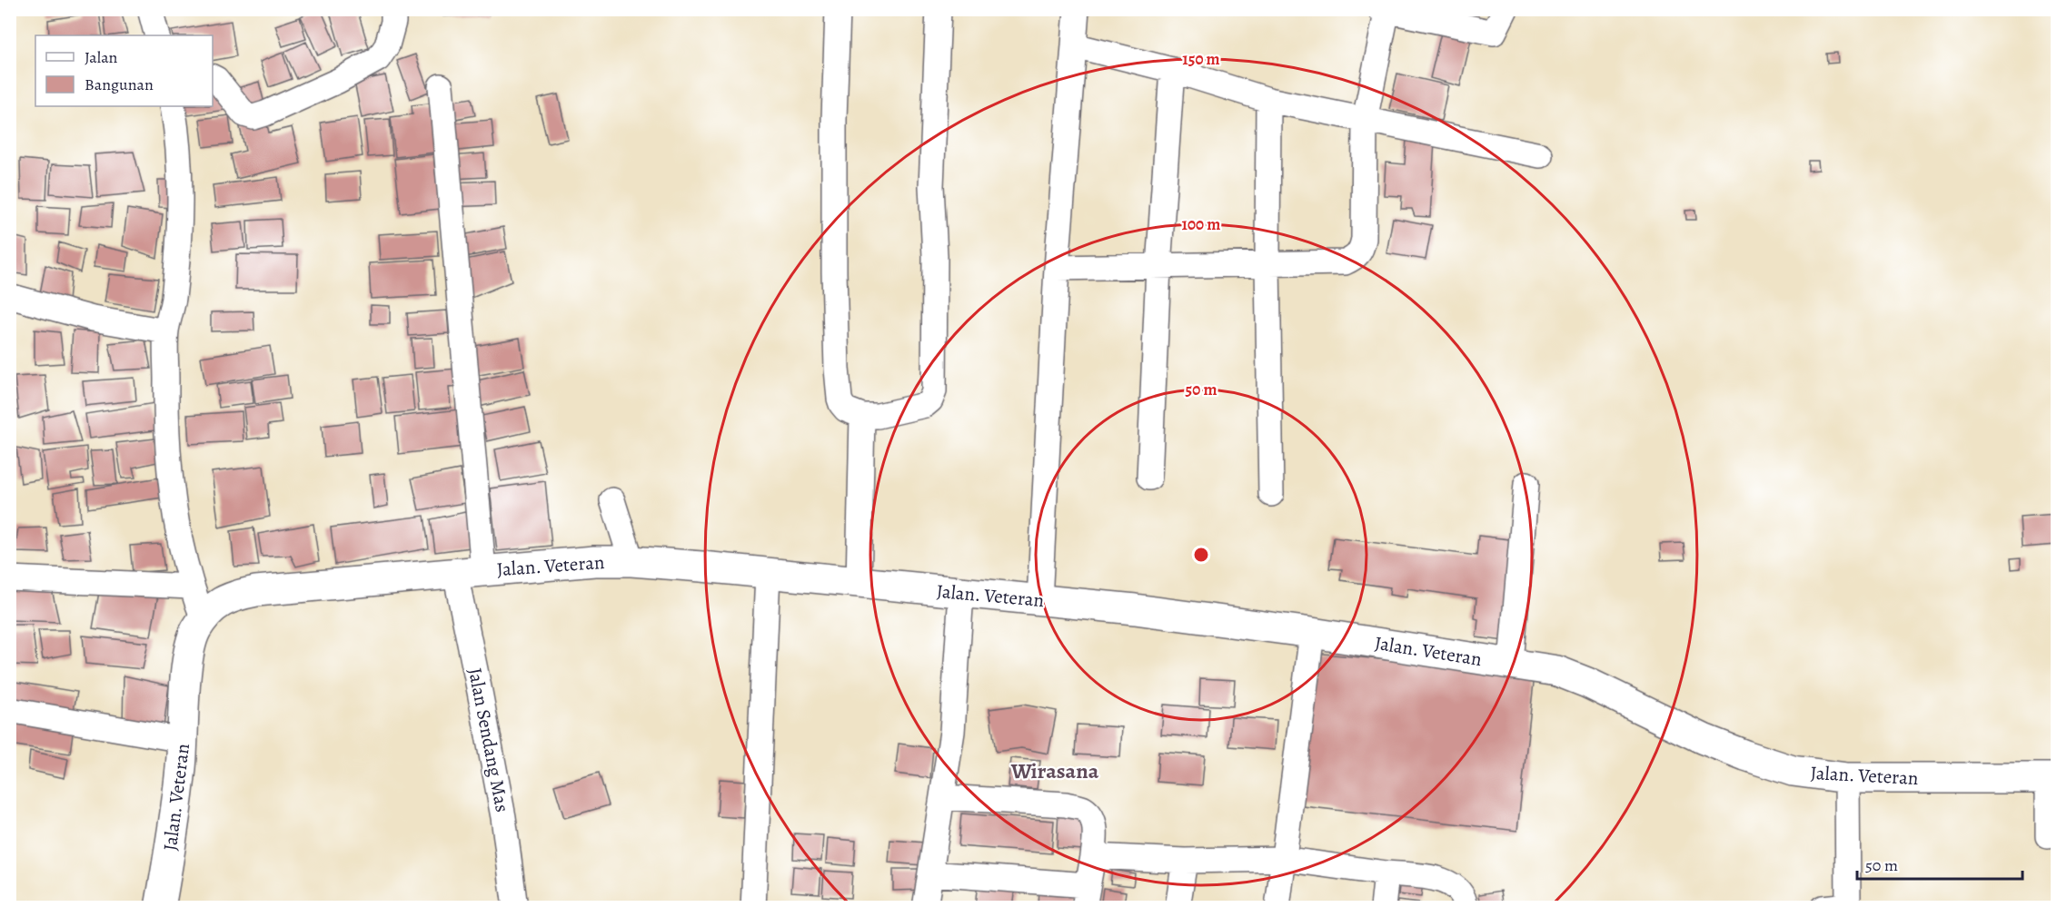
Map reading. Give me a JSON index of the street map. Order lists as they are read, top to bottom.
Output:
{
  "streets": {
    "street": ["Jalan. Veteran", "Jalan Sendang Mas"]
  },
  "crossings": [
    ["Jalan. Veteran", "Jalan Sendang Mas"]
  ],
  "districts": ["Wirasana"],
  "legend": ["Jalan", "Bangunan"],
  "scale_bar": "50 m",
  "rings": ["150 m", "100 m", "50 m"]
}
